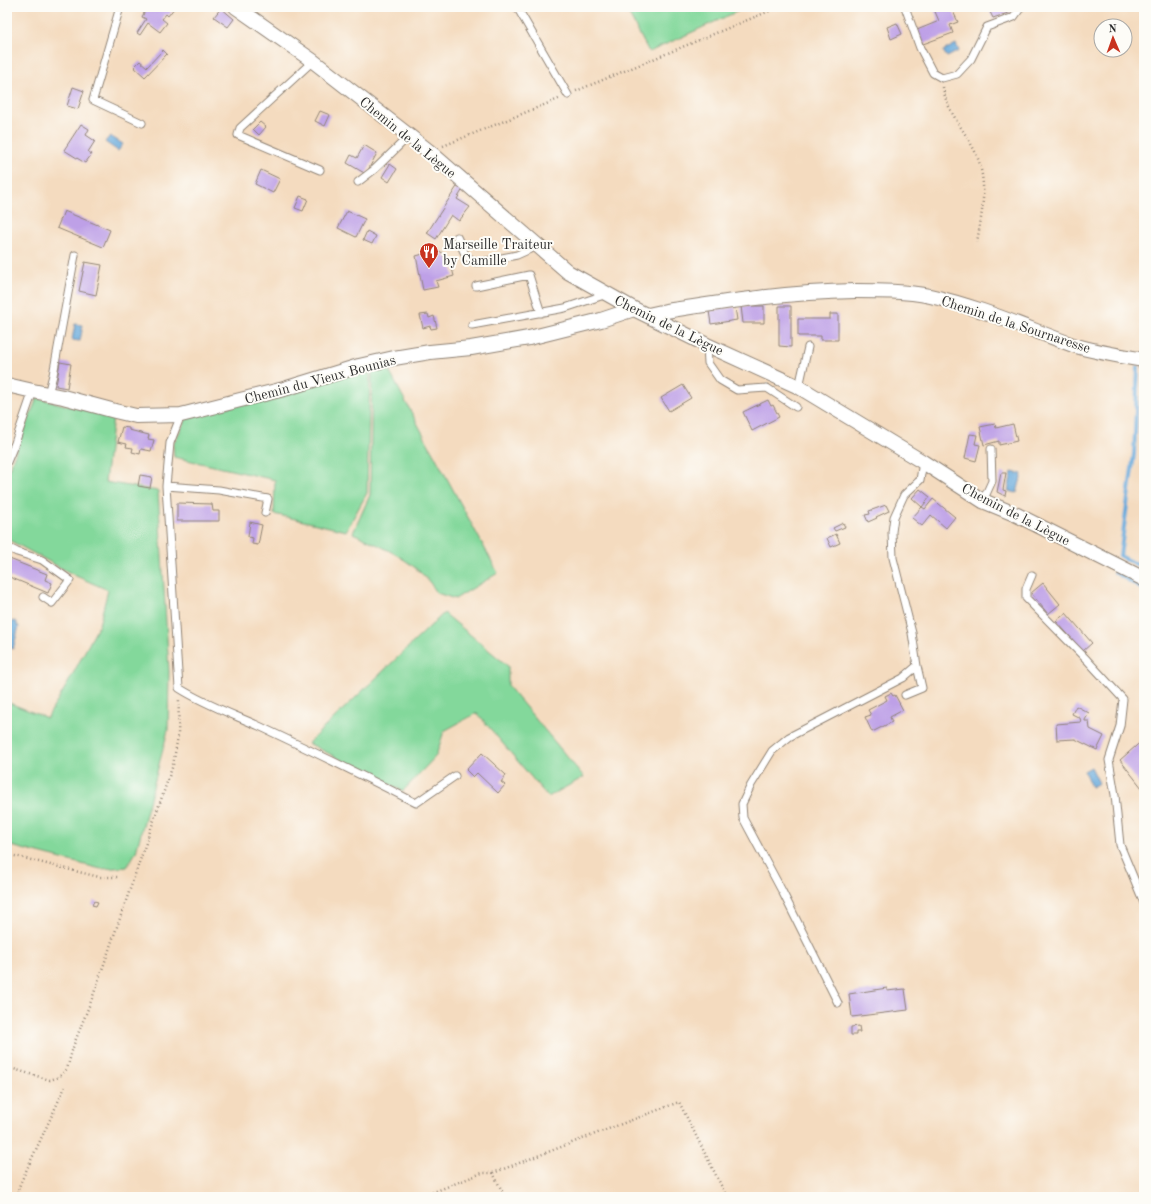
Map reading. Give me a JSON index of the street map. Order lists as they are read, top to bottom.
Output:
{
  "streets": {
    "street": ["Chemin de la Lègue", "Chemin de la Sournaresse", "Chemin du Vieux Bounias"]
  },
  "crossings": [
    ["Chemin de la Lègue", "Chemin de la Sournaresse"],
    ["Chemin de la Lègue", "Chemin du Vieux Bounias"]
  ],
  "places": {
    "restaurant": ["Marseille Traiteur by Camille"]
  },
  "north": "top"
}
